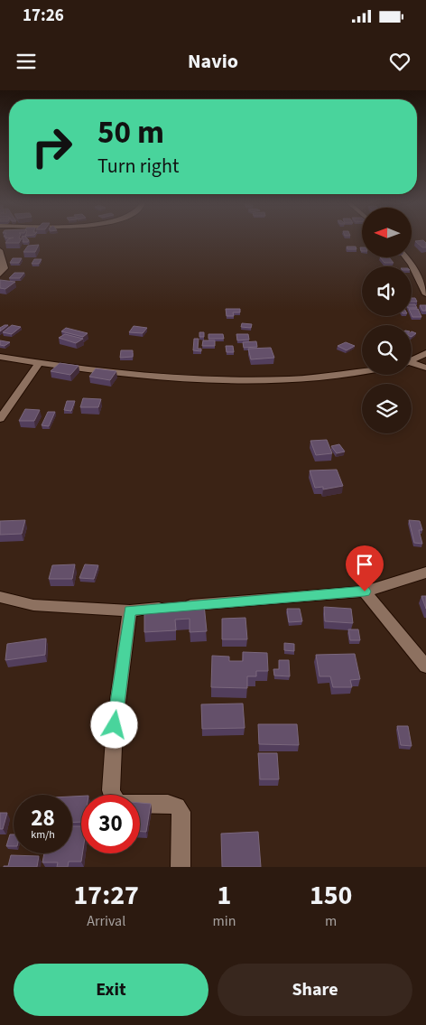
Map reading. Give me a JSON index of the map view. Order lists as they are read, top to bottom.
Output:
{
  "north": "left",
  "page": {
    "status": "17:26",
    "header": "Navio",
    "turn": ["50 m", "Turn right"],
    "speed": "28 km/h",
    "limit": "30",
    "eta": [
      "17:27",
      "Arrival",
      "1",
      "min",
      "150",
      "m"
    ],
    "buttons": ["Exit", "Share"]
  }
}
